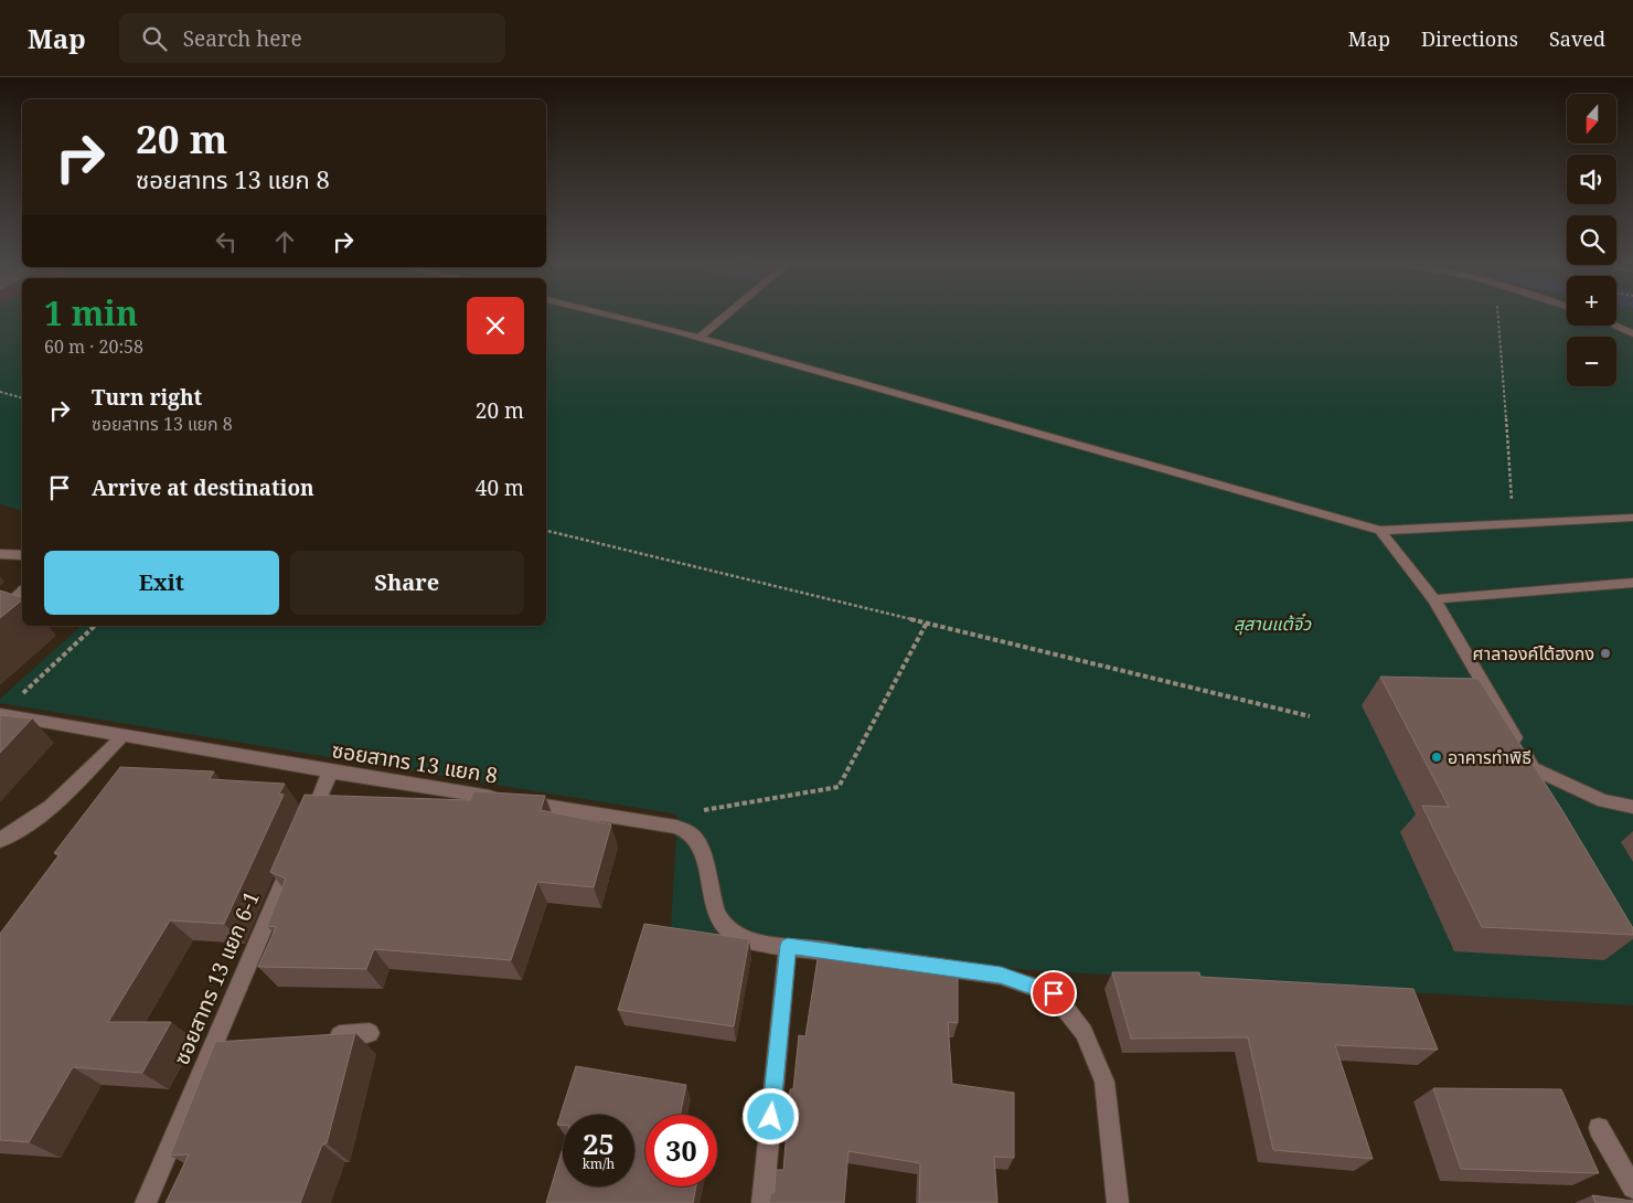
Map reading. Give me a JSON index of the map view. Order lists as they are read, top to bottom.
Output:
{
  "streets": {
    "street": ["ซอยสาทร 13 แยก 8", "ซอยสาทร 13 แยก 6-1"]
  },
  "parks": ["สุสานแต้จิ๋ว"],
  "places": ["ศาลาองค์ไต้ฮงกง", "อาคารทำพิธี"],
  "north": "bottom",
  "page": {
    "header": "Map",
    "search": "Search here",
    "nav": ["Map", "Directions", "Saved"],
    "map_buttons": ["+", "−"],
    "turn": ["20 m", "ซอยสาทร 13 แยก 8"],
    "heading": ["1 min", "60 m · 20:58"],
    "list": [
      {
        "name": "Turn right",
        "note": "ซอยสาทร 13 แยก 8",
        "value": "20 m"
      },
      {
        "name": "Arrive at destination",
        "value": "40 m"
      }
    ],
    "buttons": ["Exit", "Share"],
    "speed": "25 km/h",
    "limit": "30"
  }
}
